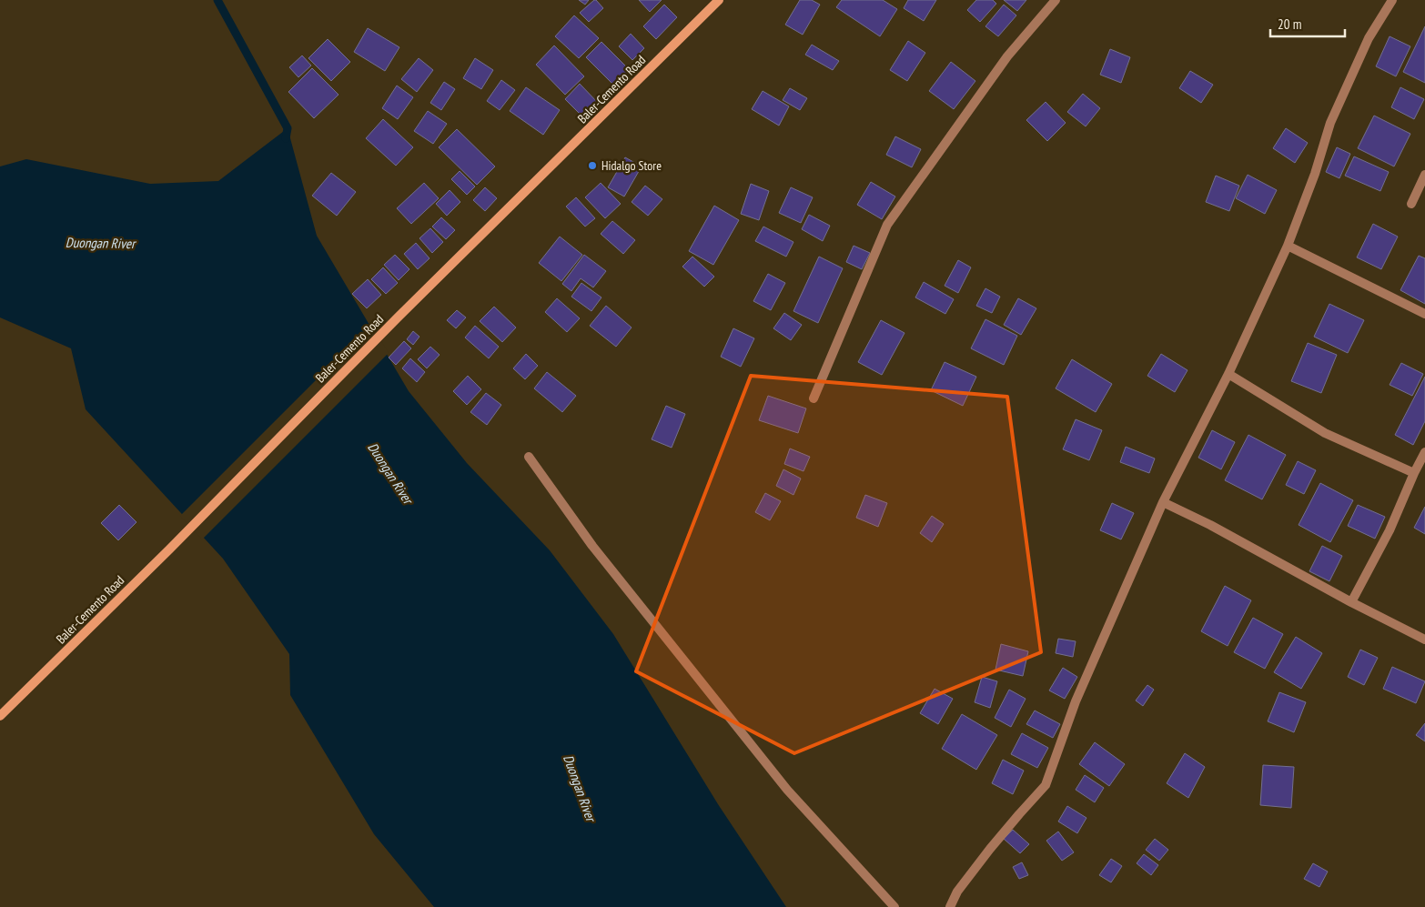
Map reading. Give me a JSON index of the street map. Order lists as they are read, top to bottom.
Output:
{
  "streets": {
    "street": ["Baler-Cemento Road"]
  },
  "water": ["Duongan River"],
  "places": ["Hidalgo Store"],
  "scale_bar": "20 m"
}
